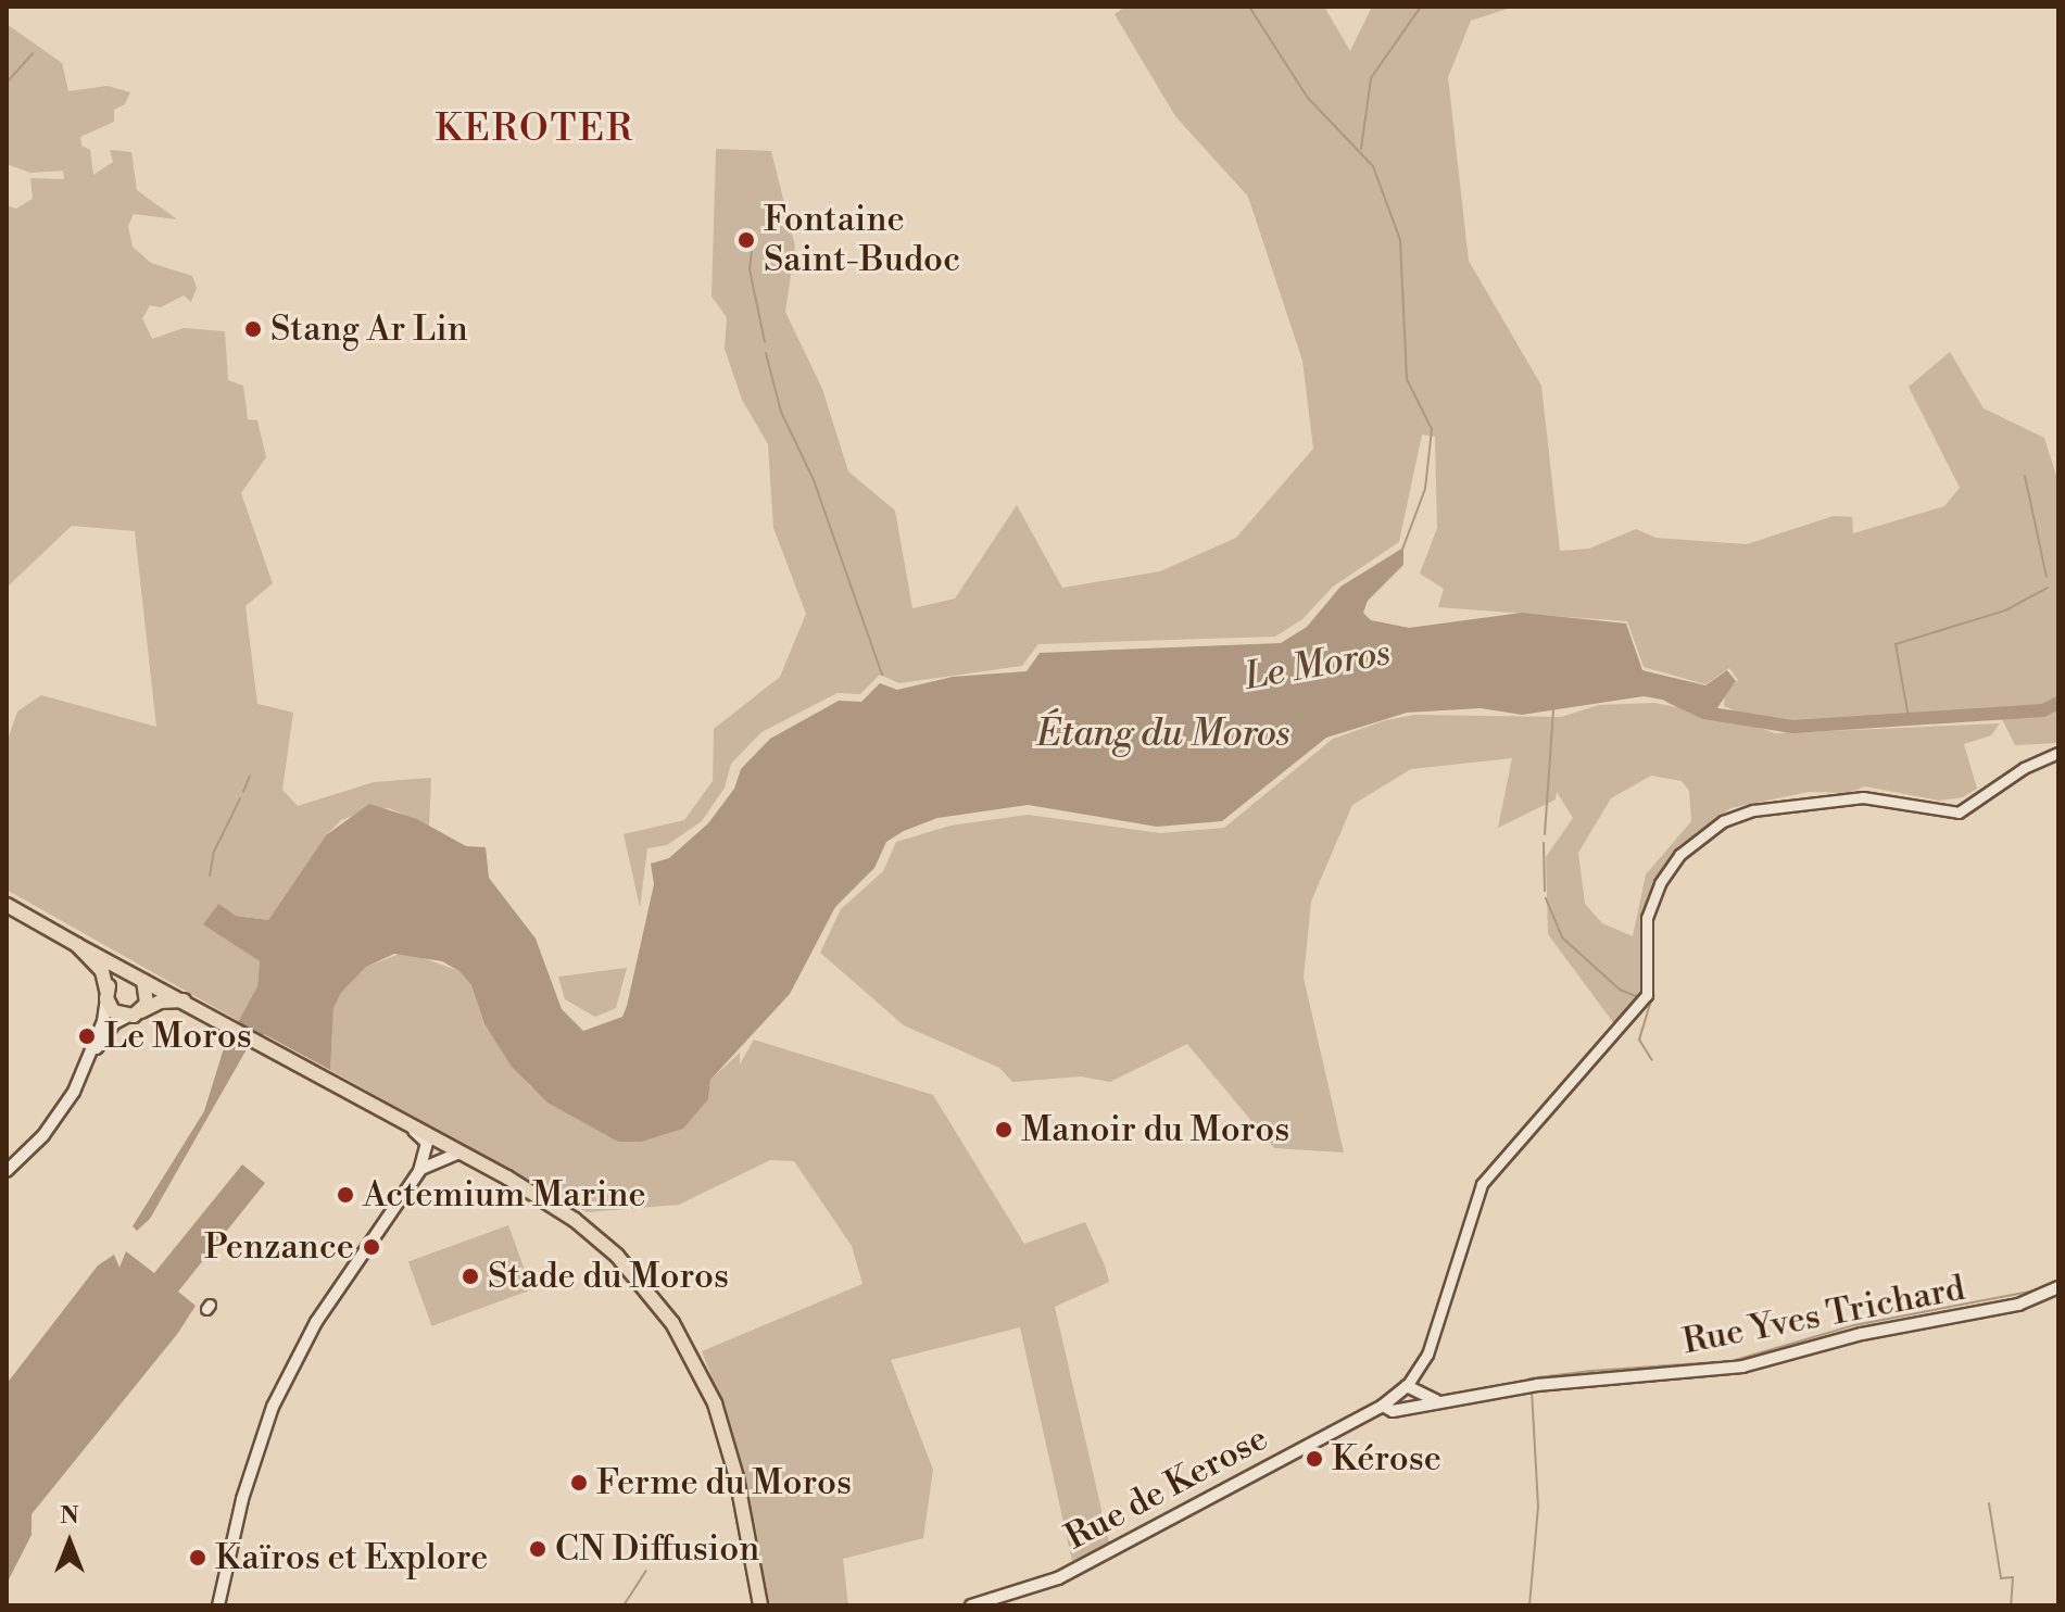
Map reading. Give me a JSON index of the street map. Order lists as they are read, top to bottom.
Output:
{
  "streets": {
    "main road": ["Rue Yves Trichard", "Rue de Kerose"]
  },
  "districts": ["KEROTER"],
  "water": ["Le Moros", "Étang du Moros"],
  "places": [
    "Fontaine Saint-Budoc",
    "Stang Ar Lin",
    "Le Moros",
    "Manoir du Moros",
    "Actemium Marine",
    "Penzance",
    "Stade du Moros",
    "Kérose",
    "Ferme du Moros",
    "CN Diffusion",
    "Kaïros et Explore"
  ],
  "north": "top"
}
